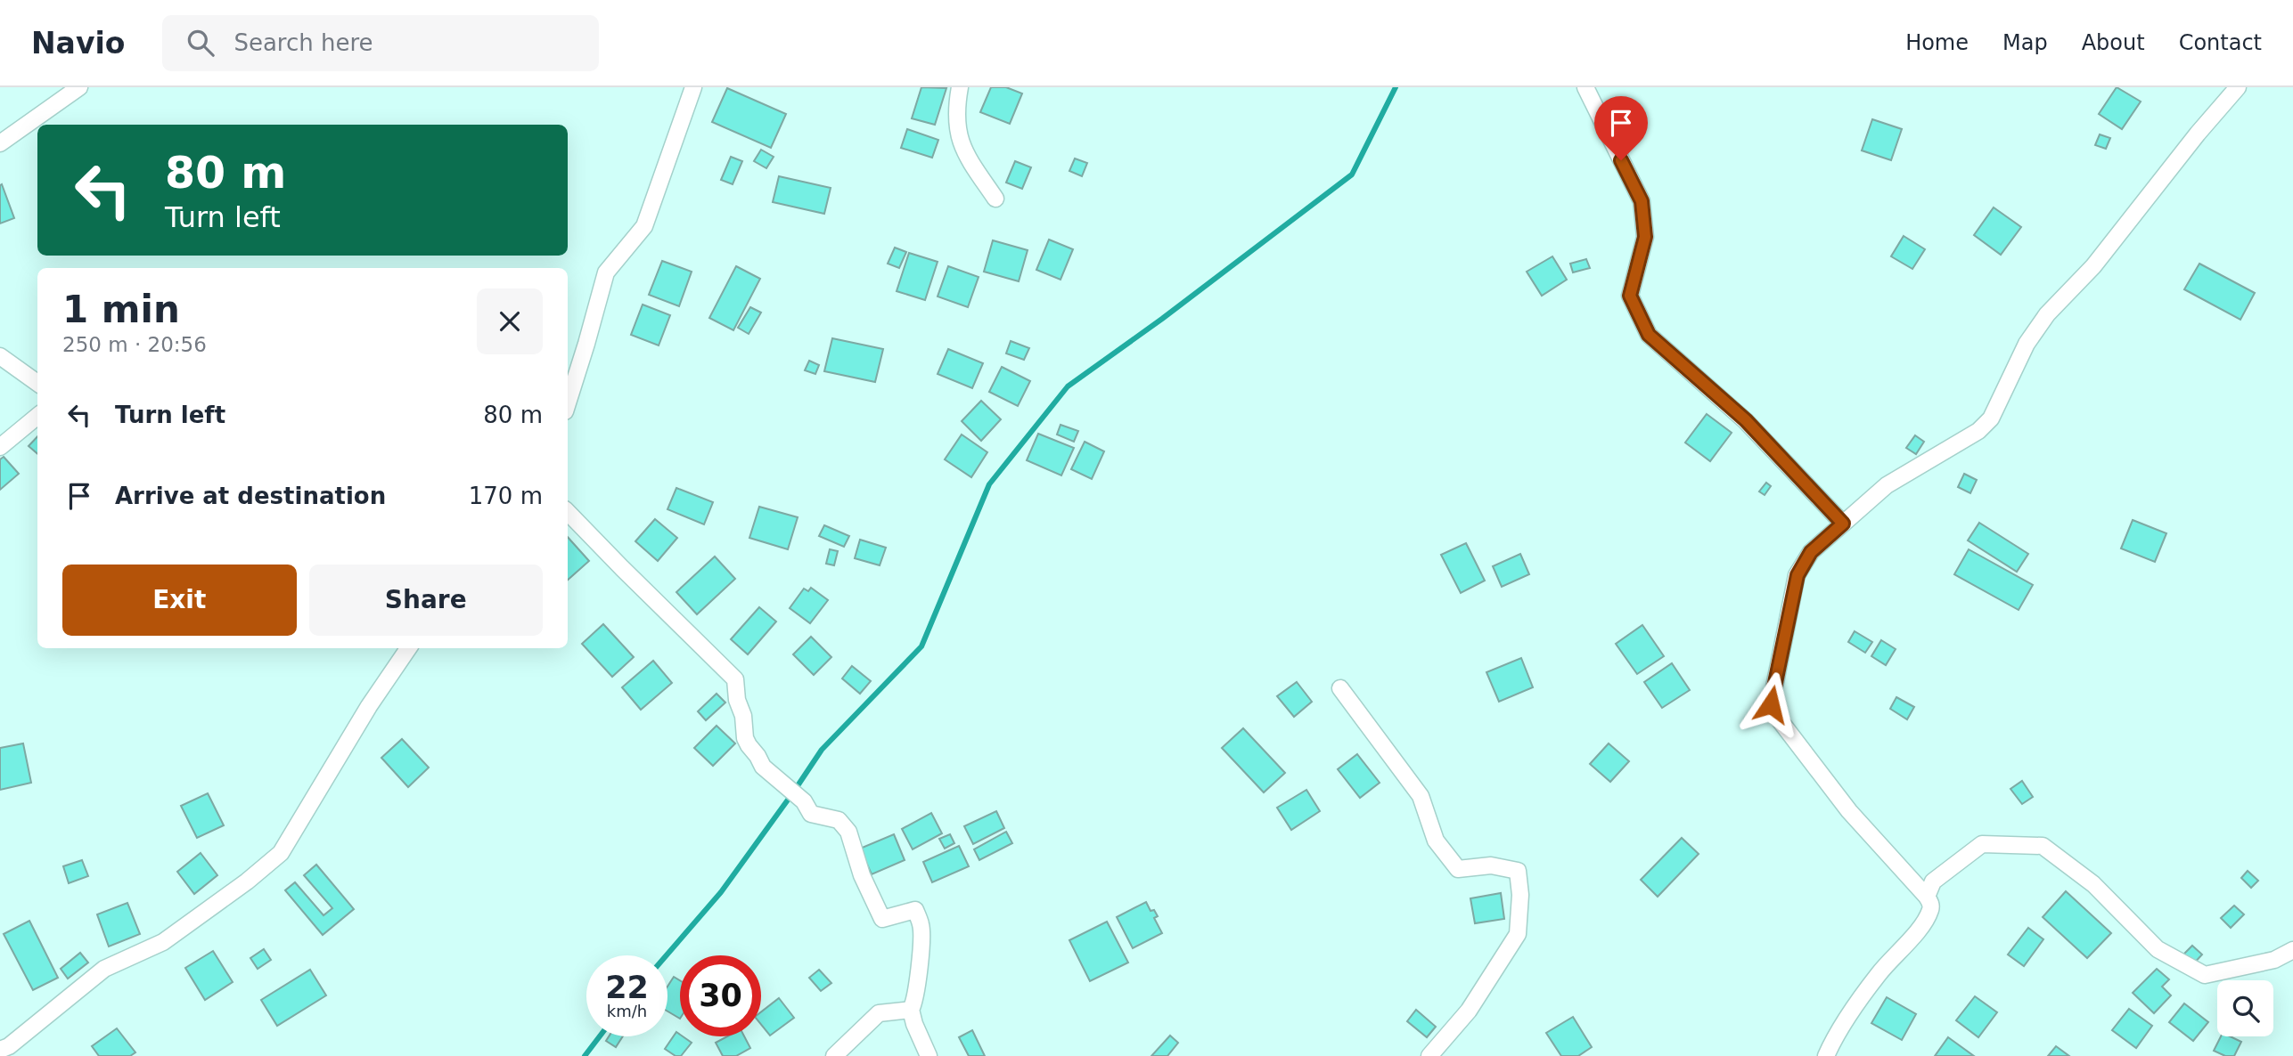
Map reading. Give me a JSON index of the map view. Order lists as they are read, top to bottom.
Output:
{
  "page": {
    "header": "Navio",
    "search": "Search here",
    "nav": [
      "Home",
      "Map",
      "About",
      "Contact"
    ],
    "turn": ["80 m", "Turn left"],
    "heading": ["1 min", "250 m · 20:56"],
    "list": [
      {
        "name": "Turn left",
        "value": "80 m"
      },
      {
        "name": "Arrive at destination",
        "value": "170 m"
      }
    ],
    "buttons": ["Exit", "Share"],
    "speed": "22 km/h",
    "limit": "30"
  }
}
